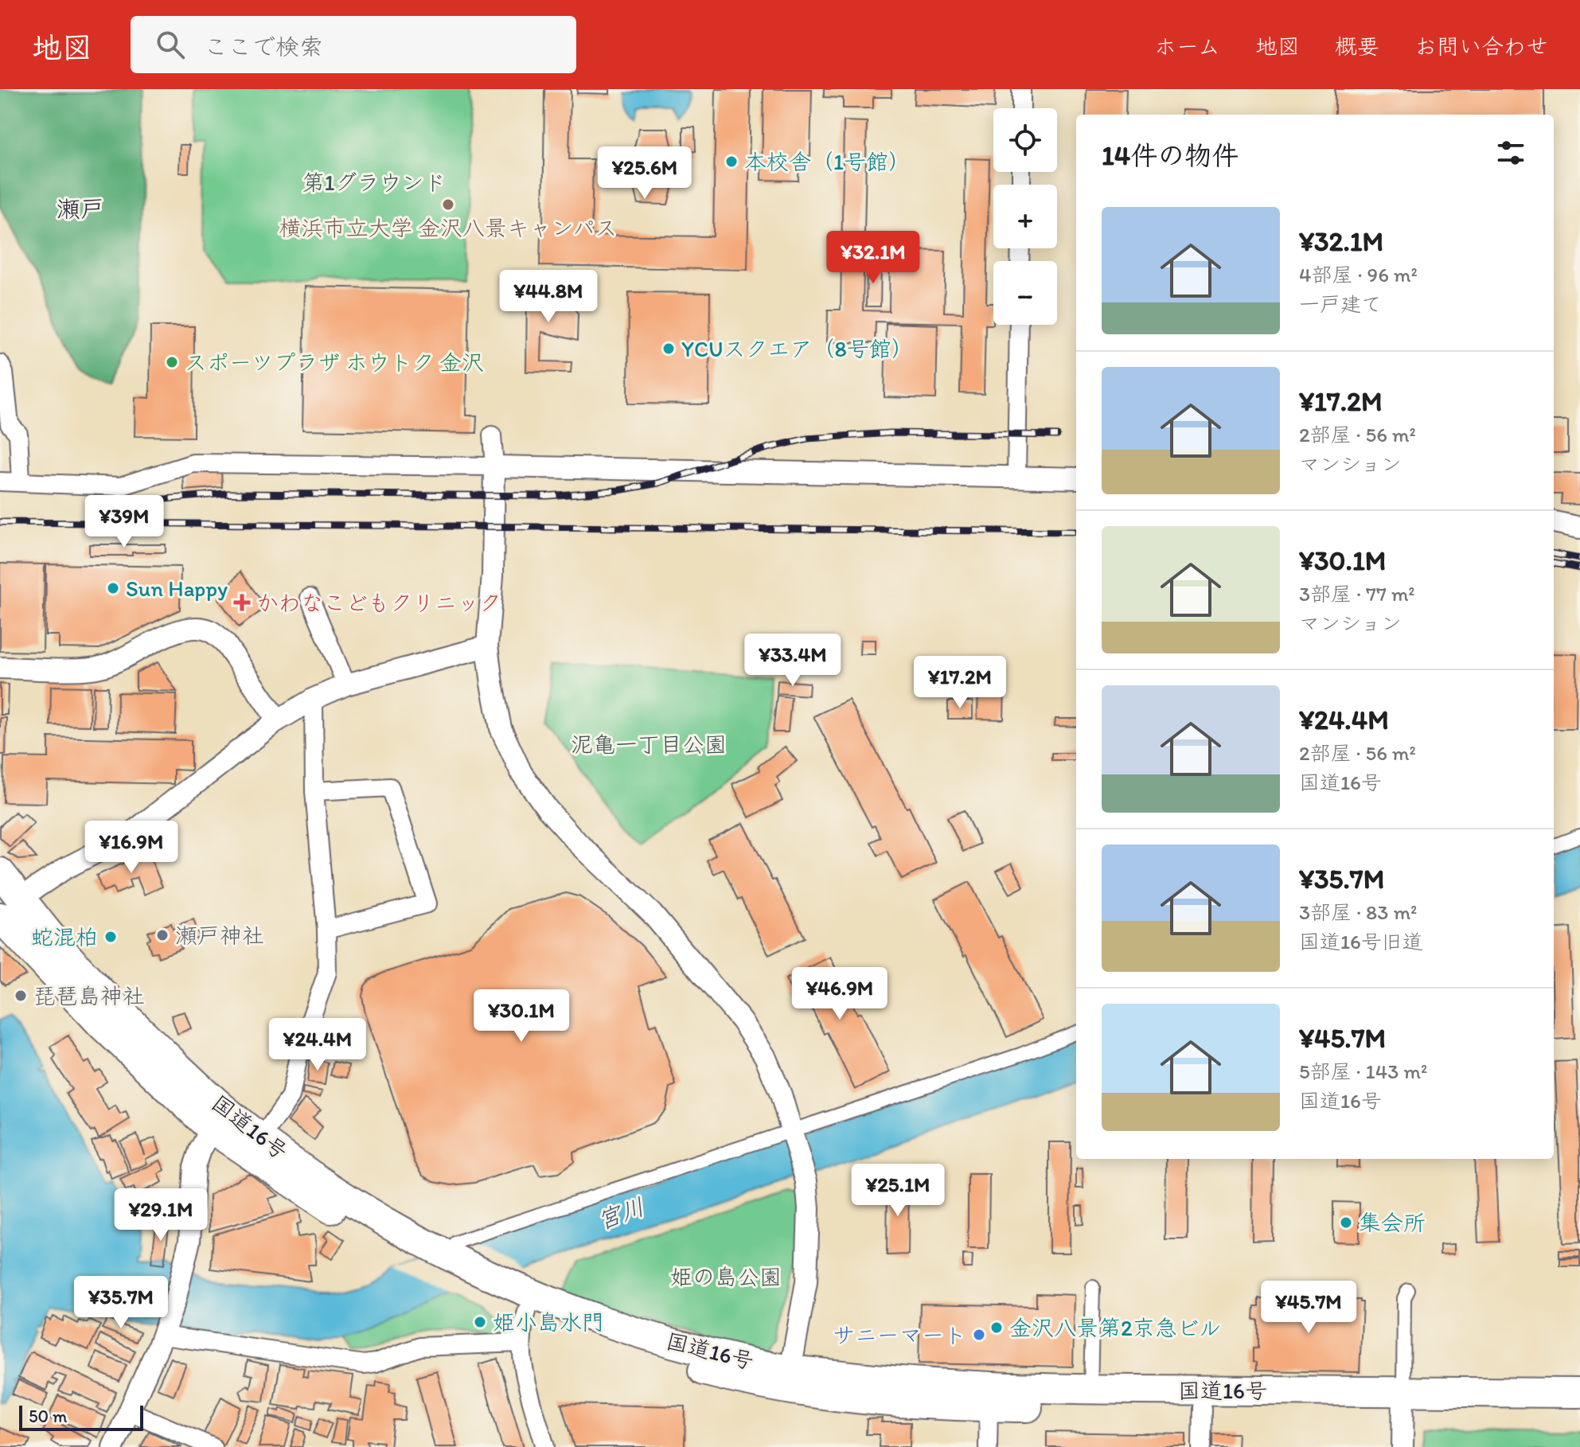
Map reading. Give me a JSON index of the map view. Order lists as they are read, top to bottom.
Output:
{
  "streets": {
    "highway": ["国道16号"]
  },
  "districts": ["瀬戸"],
  "water": ["宮川"],
  "parks": ["第1グラウンド", "泥亀一丁目公園", "姫の島公園"],
  "places": {
    "other": [
      "本校舎（1号館）",
      "横浜市立大学 金沢八景キャンパス",
      "YCUスクエア（8号館）",
      "スポーツプラザ ホウトク 金沢",
      "Sun Happy",
      "瀬戸神社",
      "蛇混柏",
      "琵琶島神社",
      "集会所",
      "姫小島水門",
      "金沢八景第2京急ビル",
      "サニーマート"
    ],
    "health": ["かわなこどもクリニック"]
  },
  "scale_bar": "50 m",
  "page": {
    "header": "地図",
    "search": "ここで検索",
    "nav": [
      "ホーム",
      "地図",
      "概要",
      "お問い合わせ"
    ],
    "map_buttons": ["+", "−"],
    "heading": "14件の物件",
    "price": [
      "¥25.6M",
      "¥32.1M",
      "¥44.8M",
      "¥39M",
      "¥33.4M",
      "¥17.2M",
      "¥16.9M",
      "¥46.9M",
      "¥30.1M",
      "¥24.4M",
      "¥25.1M",
      "¥29.1M",
      "¥35.7M",
      "¥45.7M"
    ],
    "list": [
      {
        "name": "¥32.1M",
        "note": "4部屋 · 96 m² · 一戸建て"
      },
      {
        "name": "¥17.2M",
        "note": "2部屋 · 56 m² · マンション"
      },
      {
        "name": "¥30.1M",
        "note": "3部屋 · 77 m² · マンション"
      },
      {
        "name": "¥24.4M",
        "note": "2部屋 · 56 m² · 国道16号"
      },
      {
        "name": "¥35.7M",
        "note": "3部屋 · 83 m² · 国道16号旧道"
      },
      {
        "name": "¥45.7M",
        "note": "5部屋 · 143 m² · 国道16号"
      }
    ],
    "scale": "50 m"
  }
}
